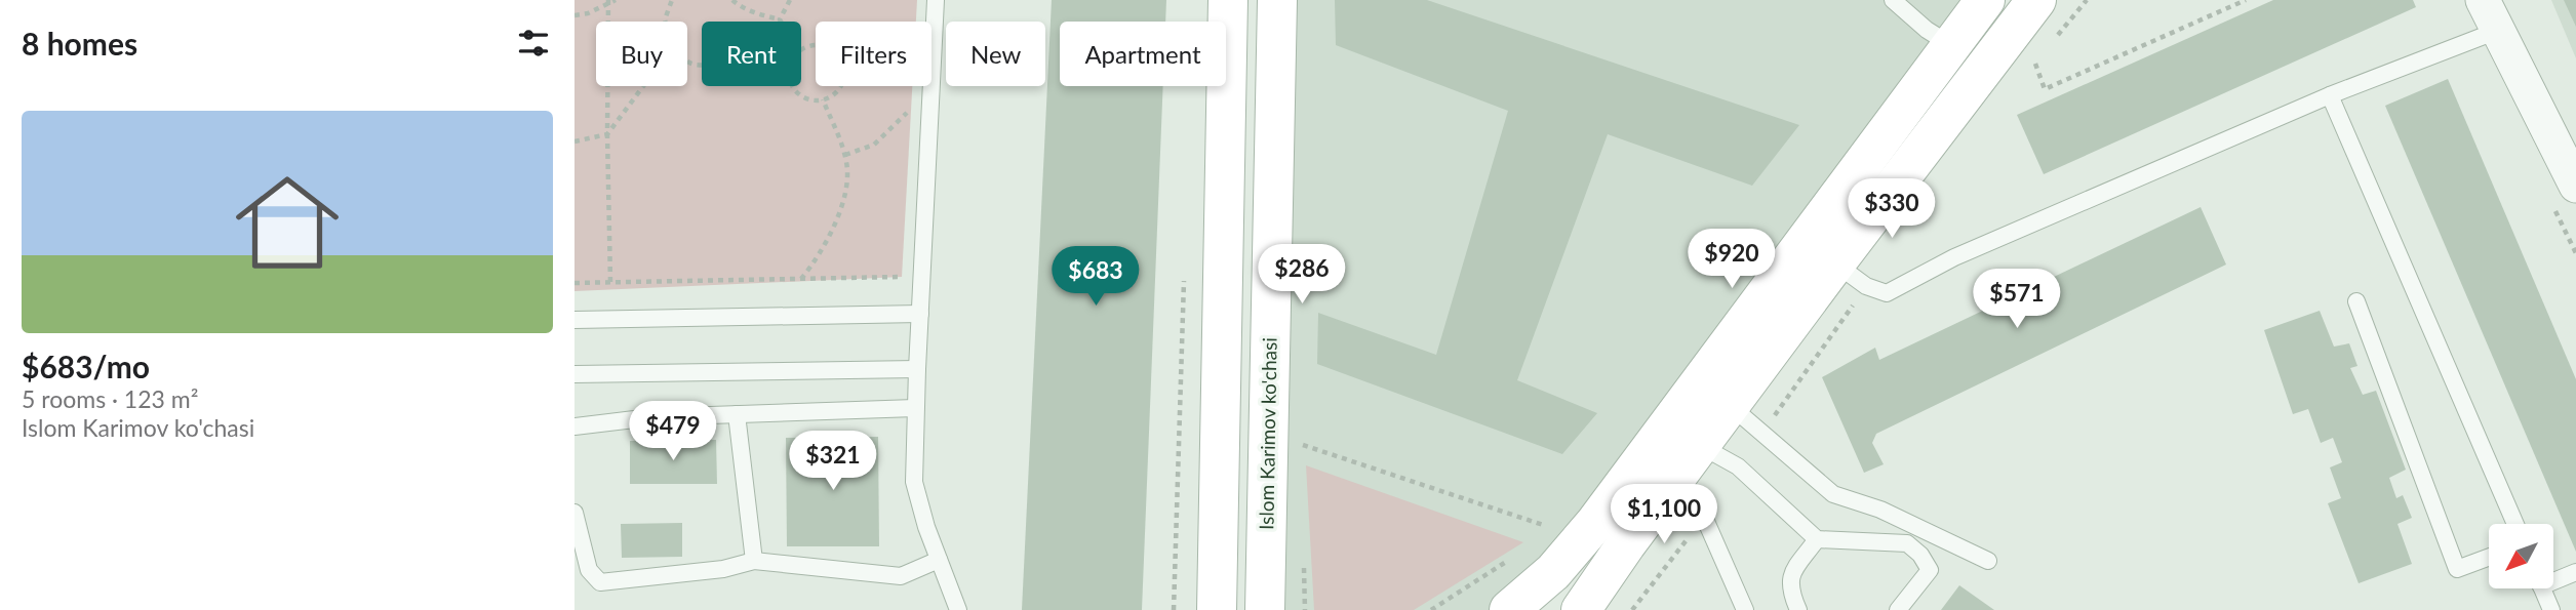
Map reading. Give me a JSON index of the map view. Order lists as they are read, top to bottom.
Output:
{
  "streets": {
    "main road": ["Islom Karimov ko'chasi"]
  },
  "north": "bottom left",
  "page": {
    "heading": "8 homes",
    "chip": [
      "Buy",
      "Rent",
      "Filters",
      "New",
      "Apartment"
    ],
    "list": [
      {
        "name": "$683/mo",
        "note": "5 rooms · 123 m² · Islom Karimov ko'chasi"
      }
    ],
    "price": [
      "$330",
      "$920",
      "$286",
      "$683",
      "$571",
      "$479",
      "$321",
      "$1,100"
    ]
  }
}
